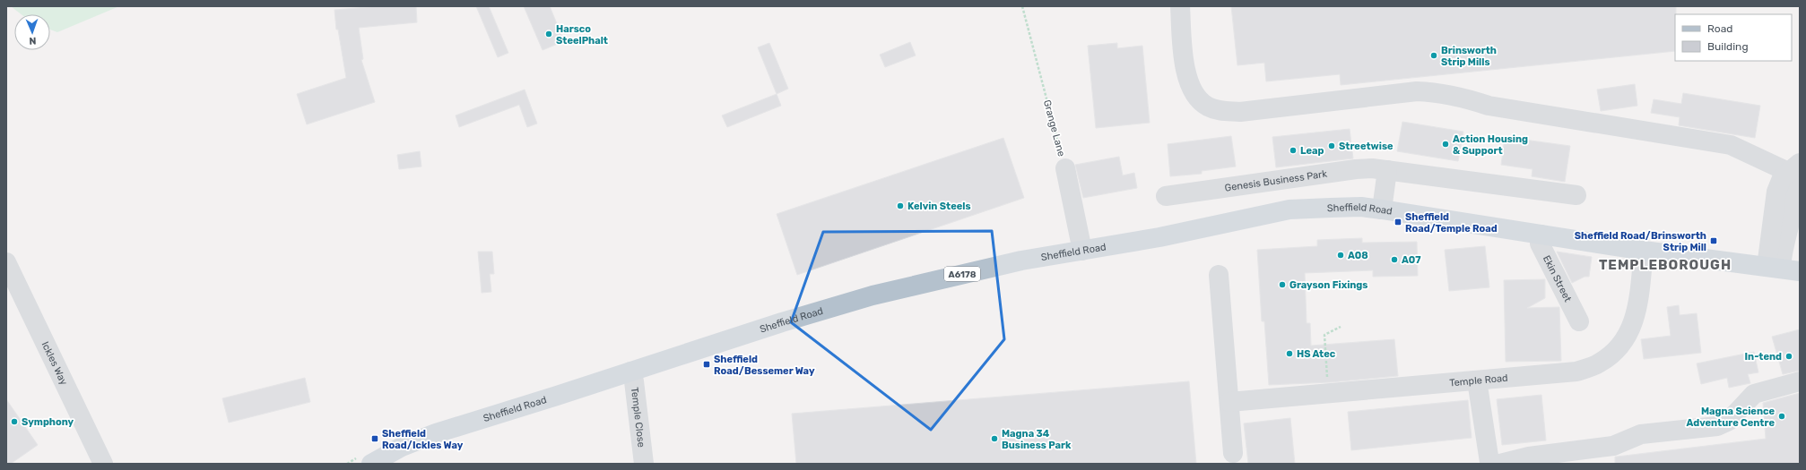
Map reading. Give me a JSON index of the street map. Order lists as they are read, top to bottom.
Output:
{
  "streets": {
    "main road": ["Sheffield Road", "A6178"],
    "street": [
      "Grange Lane",
      "Genesis Business Park",
      "Ekin Street",
      "Ickles Way",
      "Temple Road",
      "Temple Close"
    ]
  },
  "crossings": [
    ["Grange Lane", "Sheffield Road"],
    ["Sheffield Road", "Ekin Street"],
    ["Sheffield Road", "Temple Road"],
    ["Sheffield Road", "Temple Close"]
  ],
  "districts": ["TEMPLEBOROUGH"],
  "places": {
    "other": [
      "Harsco SteelPhalt",
      "Brinsworth Strip Mills",
      "Action Housing & Support",
      "Streetwise",
      "Leap",
      "Kelvin Steels",
      "A08",
      "A07",
      "Grayson Fixings",
      "HS Atec",
      "In-tend",
      "Magna Science Adventure Centre",
      "Symphony",
      "Magna 34 Business Park"
    ],
    "transit": [
      "Sheffield Road/Temple Road",
      "Sheffield Road/Brinsworth Strip Mill",
      "Sheffield Road/Bessemer Way",
      "Sheffield Road/Ickles Way"
    ]
  },
  "legend": ["Road", "Building"],
  "north": "bottom"
}
